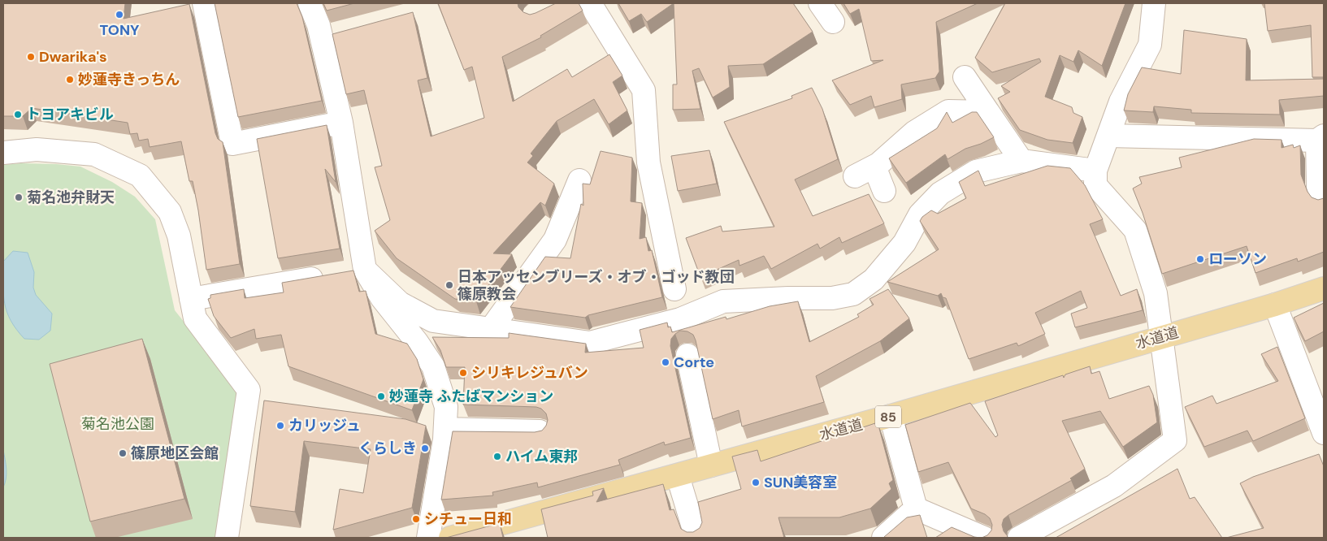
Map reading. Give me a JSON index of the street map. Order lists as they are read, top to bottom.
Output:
{
  "streets": {
    "main road": ["水道道", "85"]
  },
  "parks": ["菊名池公園"],
  "places": [
    "TONY",
    "Dwarika's",
    "妙蓮寺きっちん",
    "トヨアキビル",
    "菊名池弁財天",
    "ローソン",
    "日本アッセンブリーズ・オブ・ゴッド教団 篠原教会",
    "Corte",
    "シリキレジュバン",
    "妙蓮寺 ふたばマンション",
    "カリッジュ",
    "くらしき",
    "篠原地区会館",
    "ハイム東邦",
    "SUN美容室",
    "シチュー日和"
  ]
}
